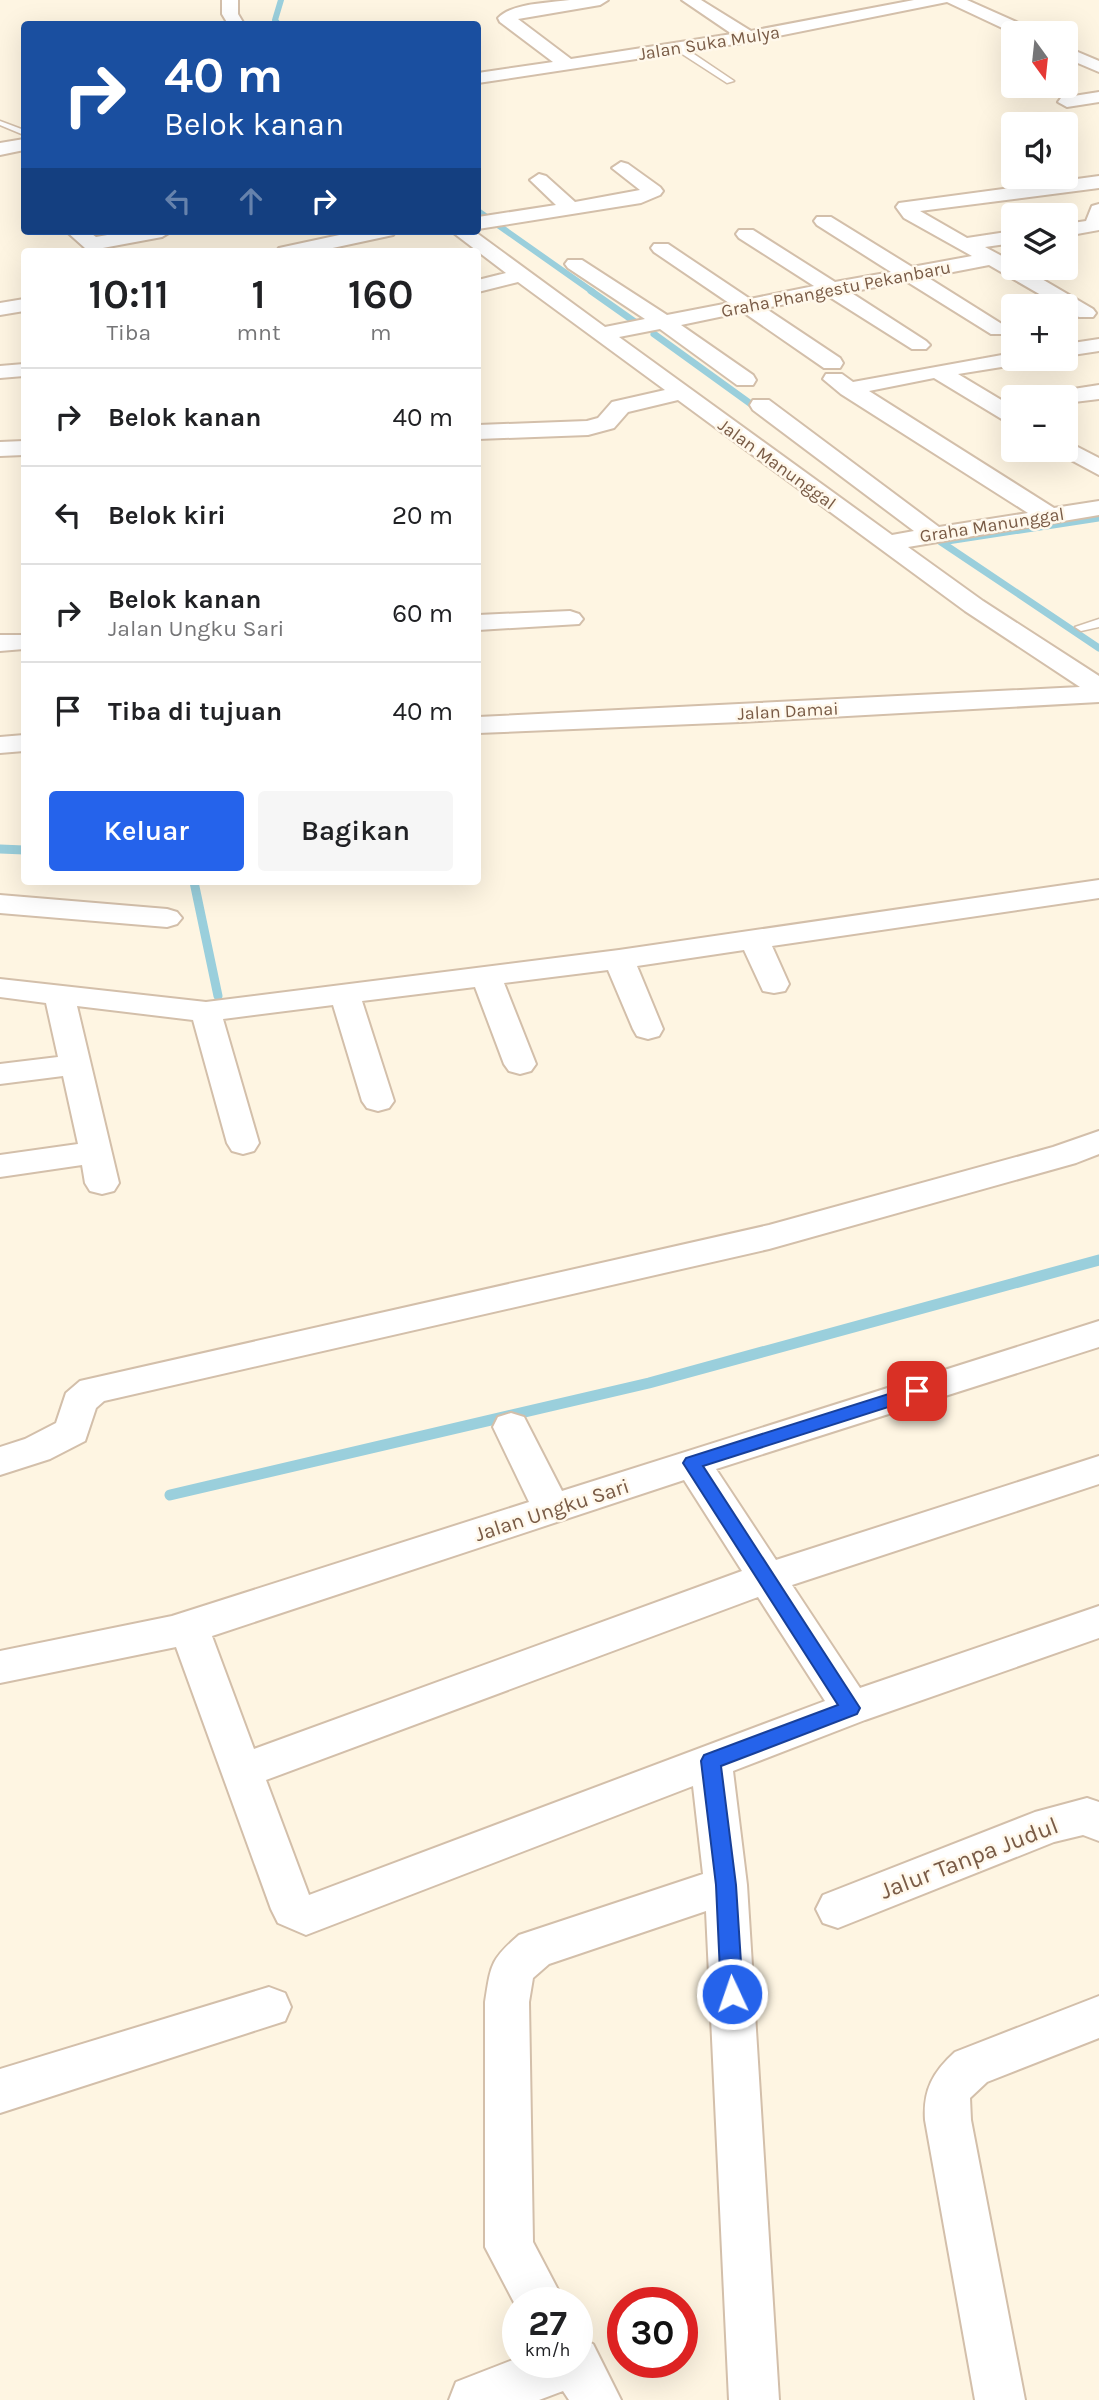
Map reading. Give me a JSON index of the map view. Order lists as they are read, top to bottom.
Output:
{
  "streets": {
    "street": [
      "Jalan Suka Mulya",
      "Graha Phangestu Pekanbaru",
      "Jalan Manunggal",
      "Graha Manunggal",
      "Jalan Damai",
      "Jalan Ungku Sari",
      "Jalur Tanpa Judul"
    ]
  },
  "crossings": [
    ["Graha Phangestu Pekanbaru", "Jalan Manunggal"],
    ["Jalan Manunggal", "Graha Manunggal"],
    ["Jalan Manunggal", "Jalan Damai"]
  ],
  "north": "bottom",
  "page": {
    "map_buttons": ["+", "−"],
    "turn": ["40 m", "Belok kanan"],
    "eta": [
      "10:11",
      "Tiba",
      "1",
      "mnt",
      "160",
      "m"
    ],
    "list": [
      {
        "name": "Belok kanan",
        "value": "40 m"
      },
      {
        "name": "Belok kiri",
        "value": "20 m"
      },
      {
        "name": "Belok kanan",
        "note": "Jalan Ungku Sari",
        "value": "60 m"
      },
      {
        "name": "Tiba di tujuan",
        "value": "40 m"
      }
    ],
    "buttons": ["Keluar", "Bagikan"],
    "speed": "27 km/h",
    "limit": "30"
  }
}
